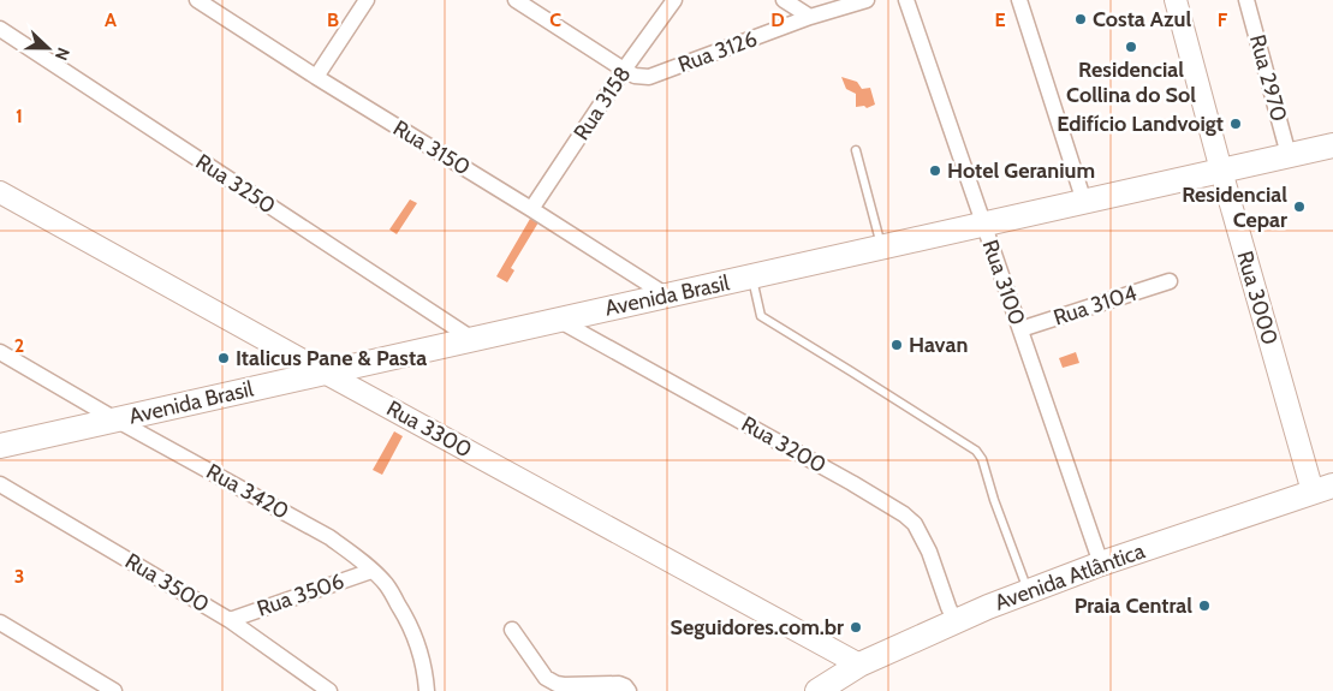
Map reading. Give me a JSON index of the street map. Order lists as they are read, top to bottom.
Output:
{
  "streets": {
    "main road": [
      "Avenida Brasil",
      "Rua 3000",
      "Rua 3300",
      "Avenida Atlântica"
    ],
    "street": [
      "Rua 3126",
      "Rua 2970",
      "Rua 3158",
      "Rua 3150",
      "Rua 3250",
      "Rua 3100",
      "Rua 3104",
      "Rua 3200",
      "Rua 3420",
      "Rua 3500",
      "Rua 3506"
    ]
  },
  "crossings": [
    ["Rua 3126", "Rua 3158"],
    ["Rua 2970", "Avenida Brasil"],
    ["Rua 3158", "Rua 3150"],
    ["Rua 3150", "Avenida Brasil"],
    ["Rua 3250", "Avenida Brasil"],
    ["Rua 3100", "Avenida Brasil"],
    ["Rua 3100", "Rua 3104"],
    ["Rua 3100", "Avenida Atlântica"],
    ["Avenida Brasil", "Rua 3000"],
    ["Avenida Brasil", "Rua 3300"],
    ["Avenida Brasil", "Rua 3200"],
    ["Avenida Brasil", "Rua 3420"],
    ["Rua 3000", "Avenida Atlântica"],
    ["Rua 3300", "Avenida Atlântica"],
    ["Rua 3200", "Avenida Atlântica"],
    ["Rua 3420", "Rua 3506"],
    ["Rua 3500", "Rua 3506"]
  ],
  "places": [
    "Costa Azul",
    "Residencial Collina do Sol",
    "Edifício Landvoigt",
    "Hotel Geranium",
    "Residencial Cepar",
    "Havan",
    "Italicus Pane & Pasta",
    "Praia Central",
    "Seguidores.com.br"
  ],
  "north": "right",
  "grid": {
    "columns": [
      "A",
      "B",
      "C",
      "D",
      "E",
      "F"
    ],
    "rows": ["1", "2", "3"]
  }
}
